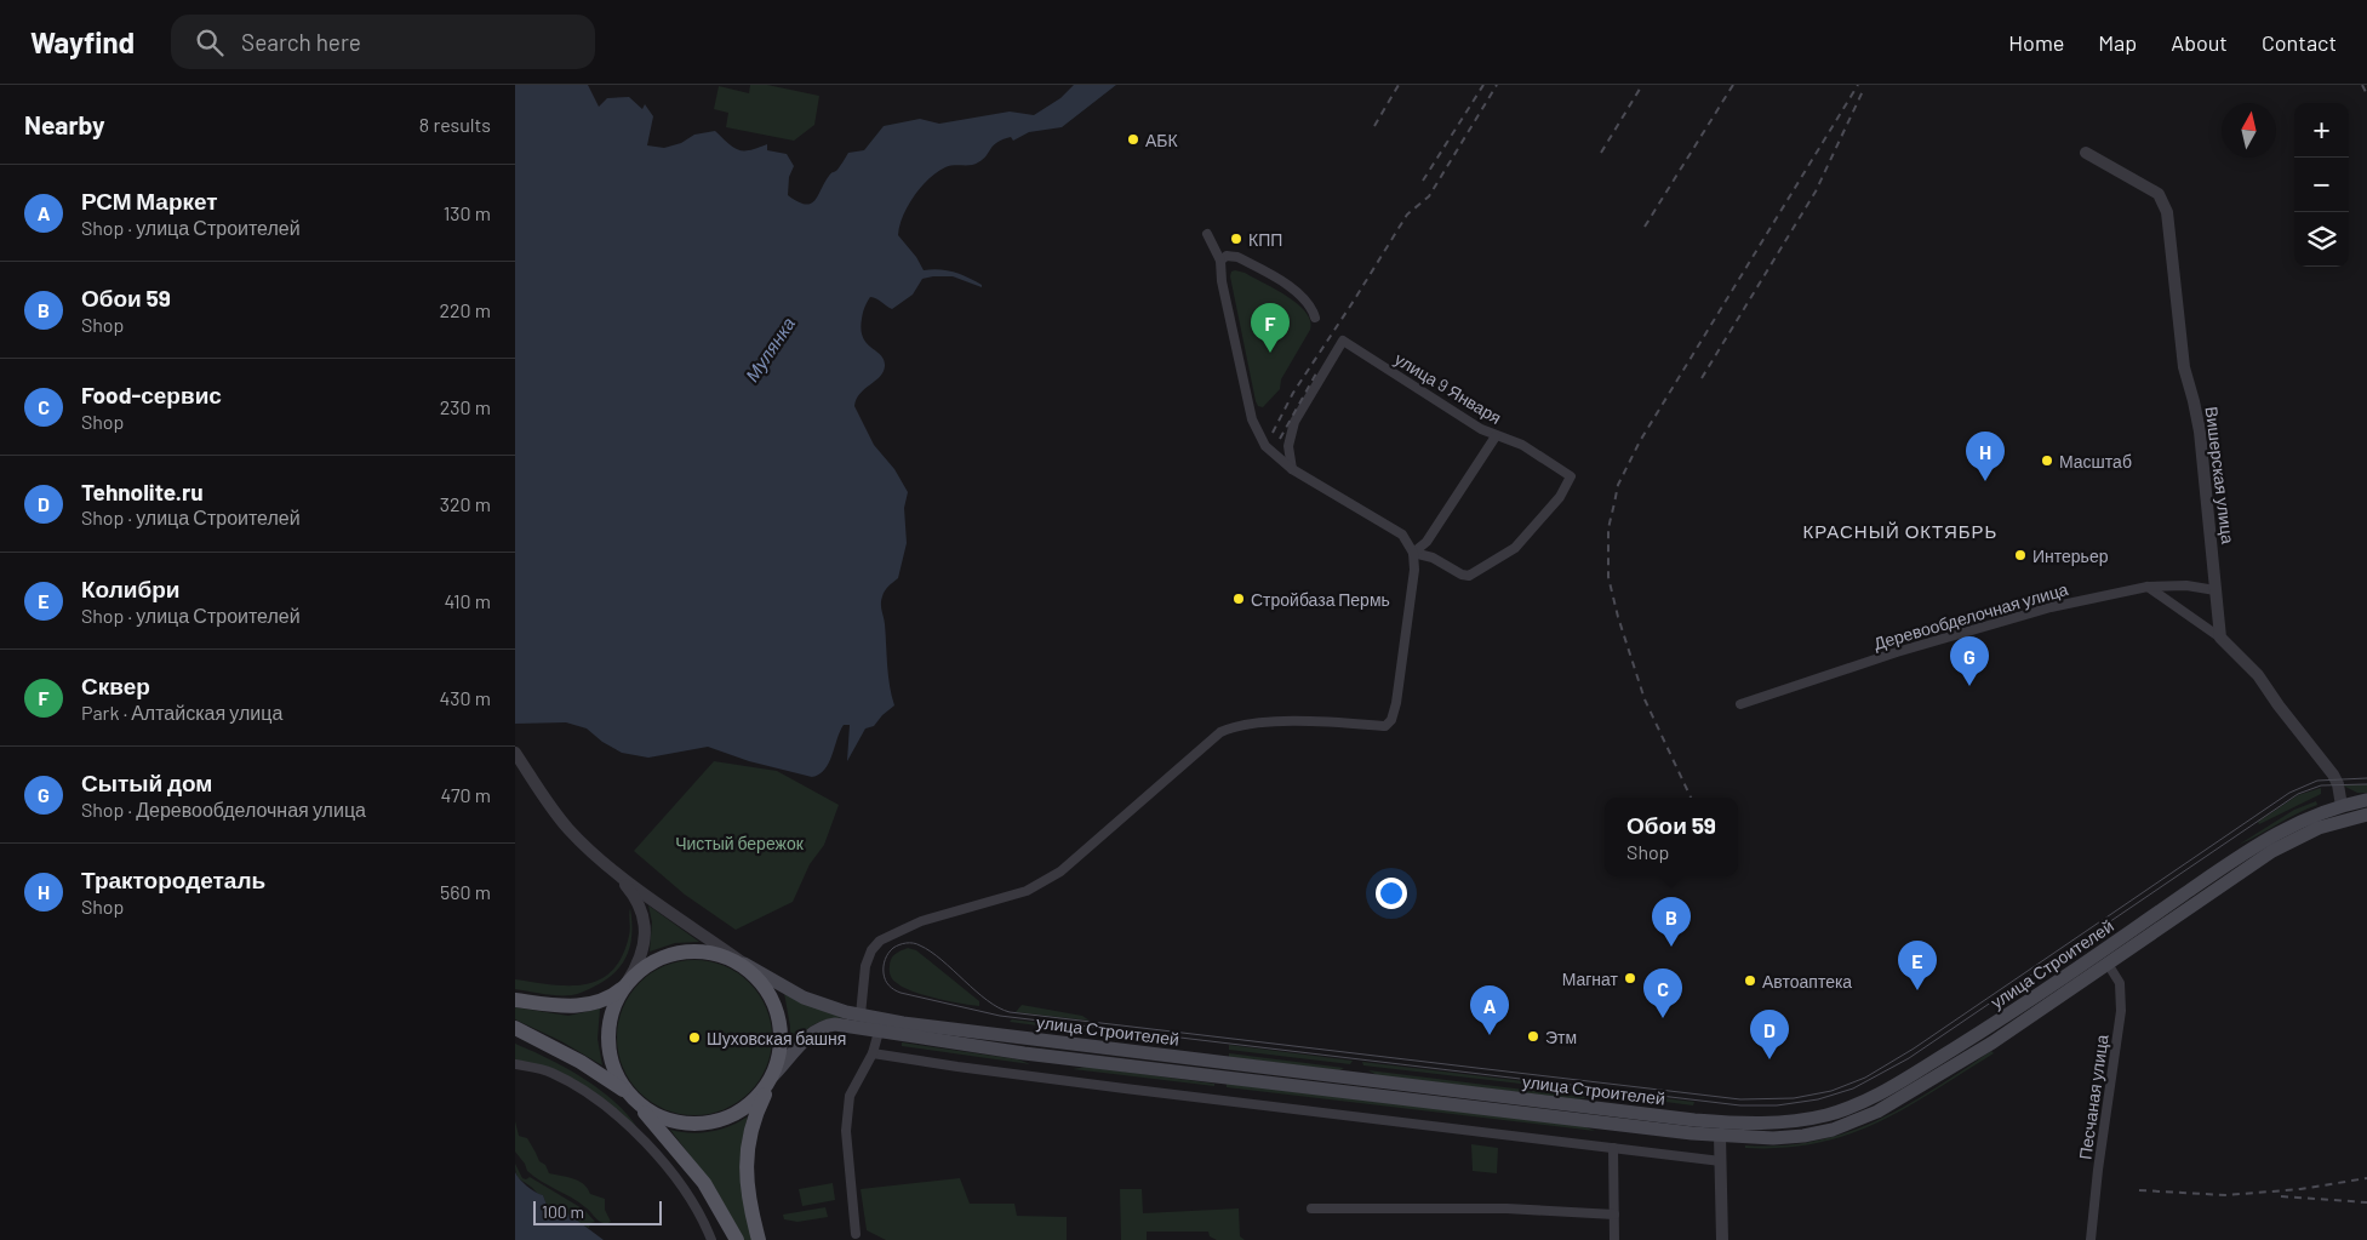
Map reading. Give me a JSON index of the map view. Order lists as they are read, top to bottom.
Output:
{
  "streets": {
    "main road": ["улица Строителей"],
    "street": [
      "улица 9 Января",
      "Вишерская улица",
      "Деревообделочная улица",
      "Песчаная улица"
    ]
  },
  "crossings": [
    ["Вишерская улица", "Деревообделочная улица"],
    ["улица Строителей", "Песчаная улица"]
  ],
  "districts": ["КРАСНЫЙ ОКТЯБРЬ"],
  "water": ["Мулянка"],
  "parks": ["Чистый бережок"],
  "places": [
    "АБК",
    "КПП",
    "Масштаб",
    "Интерьер",
    "Стройбаза Пермь",
    "Магнат",
    "Автоаптека",
    "Этм",
    "Шуховская башня"
  ],
  "scale_bar": "100 m",
  "north": "top",
  "page": {
    "header": "Wayfind",
    "search": "Search here",
    "nav": [
      "Home",
      "Map",
      "About",
      "Contact"
    ],
    "heading": ["Nearby", "8 results"],
    "map_buttons": ["+", "−"],
    "list": [
      {
        "mark": "A",
        "name": "РСМ Маркет",
        "note": "Shop · улица Строителей",
        "value": "130 m"
      },
      {
        "mark": "B",
        "name": "Обои 59",
        "note": "Shop",
        "value": "220 m"
      },
      {
        "mark": "C",
        "name": "Food-сервис",
        "note": "Shop",
        "value": "230 m"
      },
      {
        "mark": "D",
        "name": "Tehnolite.ru",
        "note": "Shop · улица Строителей",
        "value": "320 m"
      },
      {
        "mark": "E",
        "name": "Колибри",
        "note": "Shop · улица Строителей",
        "value": "410 m"
      },
      {
        "mark": "F",
        "name": "Сквер",
        "note": "Park · Алтайская улица",
        "value": "430 m"
      },
      {
        "mark": "G",
        "name": "Сытый дом",
        "note": "Shop · Деревообделочная улица",
        "value": "470 m"
      },
      {
        "mark": "H",
        "name": "Трактородеталь",
        "note": "Shop",
        "value": "560 m"
      }
    ],
    "pins": [
      "F",
      "H",
      "G",
      "B",
      "E",
      "C",
      "A",
      "D"
    ],
    "popup": ["Обои 59", "Shop"],
    "scale": "100 m"
  }
}
